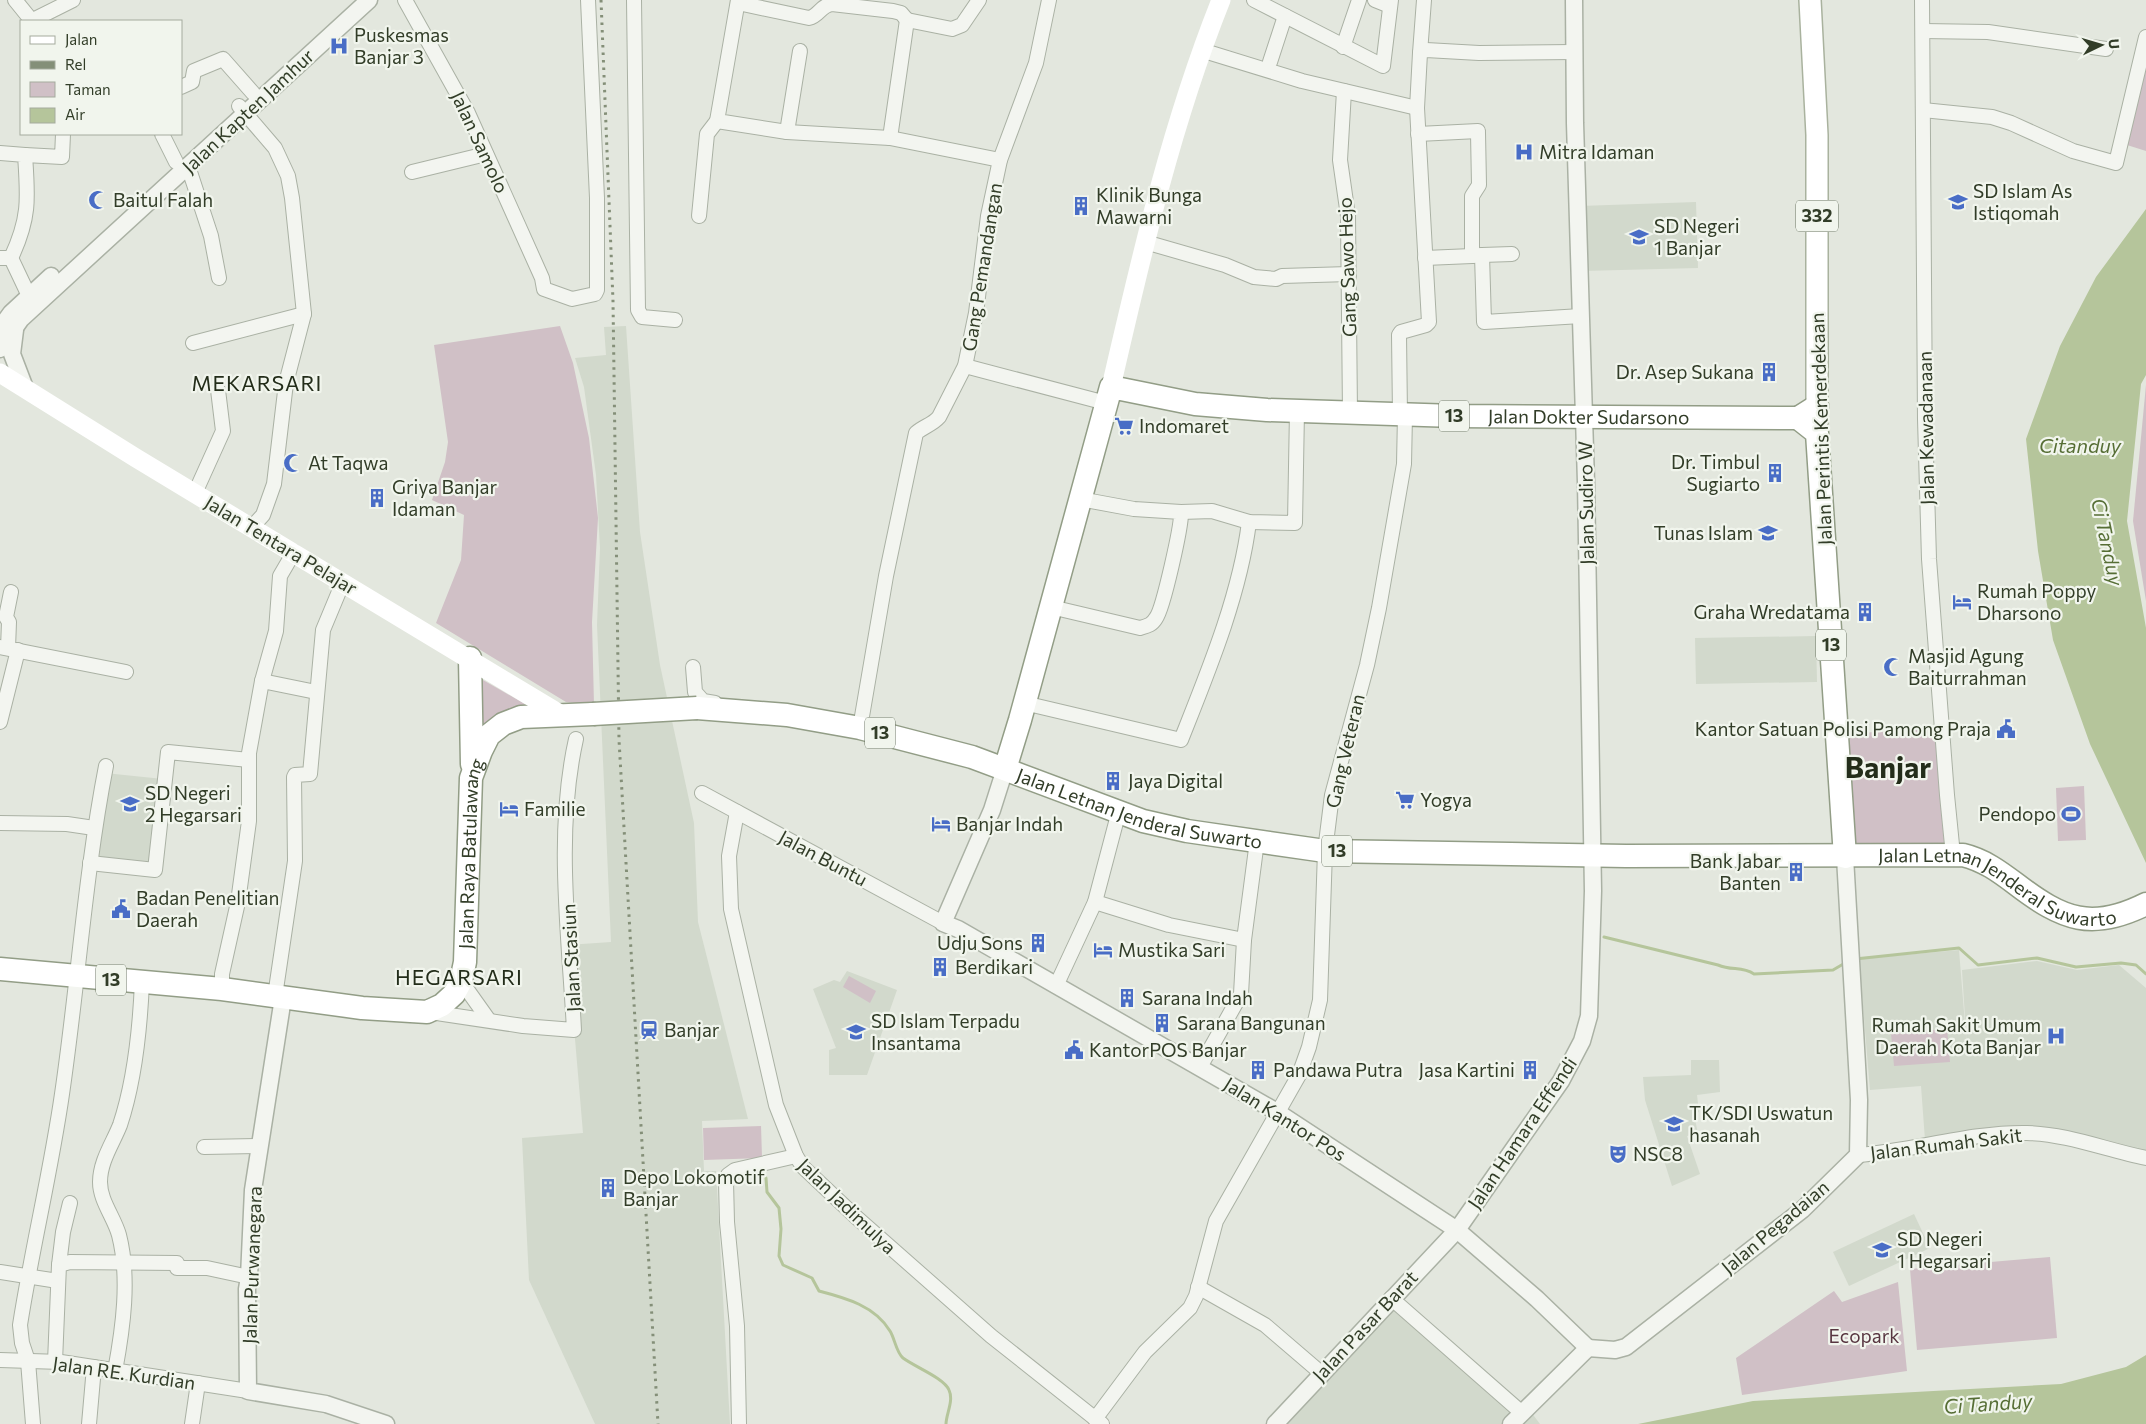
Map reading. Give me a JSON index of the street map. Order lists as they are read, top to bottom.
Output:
{
  "streets": {
    "highway": [
      "13",
      "Jalan Dokter Sudarsono",
      "Jalan Perintis Kemerdekaan",
      "Jalan Letnan Jenderal Suwarto",
      "Jalan Raya Batulawang"
    ],
    "main road": ["332", "Jalan Tentara Pelajar"],
    "street": [
      "Jalan Kapten Jamhur",
      "Jalan Samolo",
      "Gang Pemandangan",
      "Gang Sawo Hejo",
      "Jalan Kewadanaan",
      "Jalan Sudiro W",
      "Gang Veteran",
      "Jalan Buntu",
      "Jalan Stasiun",
      "Jalan Kantor Pos",
      "Jalan Hamara Effendi",
      "Jalan Rumah Sakit",
      "Jalan Jadimulya",
      "Jalan Pegadaian",
      "Jalan Purwanegara",
      "Jalan Pasar Barat",
      "Jalan RE. Kurdian"
    ]
  },
  "crossings": [
    ["Gang Pemandangan", "Jalan Letnan Jenderal Suwarto"],
    ["Gang Sawo Hejo", "Jalan Dokter Sudarsono"],
    ["13", "Jalan Perintis Kemerdekaan"],
    ["13", "Jalan Sudiro W"],
    ["13", "Jalan Letnan Jenderal Suwarto"],
    ["13", "Jalan Raya Batulawang"],
    ["13", "Jalan Stasiun"],
    ["13", "Jalan Hamara Effendi"],
    ["13", "Jalan Purwanegara"],
    ["Jalan Dokter Sudarsono", "Jalan Sudiro W"],
    ["Jalan Dokter Sudarsono", "Gang Veteran"],
    ["Jalan Kewadanaan", "Jalan Letnan Jenderal Suwarto"],
    ["Jalan Perintis Kemerdekaan", "Jalan Letnan Jenderal Suwarto"],
    ["Jalan Sudiro W", "Jalan Letnan Jenderal Suwarto"],
    ["Jalan Sudiro W", "Jalan Hamara Effendi"],
    ["Jalan Tentara Pelajar", "Jalan Raya Batulawang"],
    ["Gang Veteran", "Jalan Letnan Jenderal Suwarto"],
    ["Gang Veteran", "Jalan Kantor Pos"],
    ["Gang Veteran", "Jalan Jadimulya"],
    ["Jalan Letnan Jenderal Suwarto", "Jalan Raya Batulawang"],
    ["Jalan Letnan Jenderal Suwarto", "Jalan Hamara Effendi"],
    ["Jalan Raya Batulawang", "Jalan Stasiun"],
    ["Jalan Buntu", "Jalan Kantor Pos"],
    ["Jalan Buntu", "Jalan Jadimulya"],
    ["Jalan Kantor Pos", "Jalan Hamara Effendi"],
    ["Jalan Kantor Pos", "Jalan Pegadaian"],
    ["Jalan Kantor Pos", "Jalan Pasar Barat"],
    ["Jalan Hamara Effendi", "Jalan Pasar Barat"],
    ["Jalan Rumah Sakit", "Jalan Pegadaian"],
    ["Jalan Purwanegara", "Jalan RE. Kurdian"]
  ],
  "districts": ["MEKARSARI", "Banjar", "HEGARSARI"],
  "water": ["Citanduy", "Ci Tanduy"],
  "parks": ["Ecopark"],
  "places": {
    "hospital": ["Puskesmas Banjar 3", "Mitra Idaman", "Rumah Sakit Umum Daerah Kota Banjar"],
    "mosque": ["Baitul Falah", "At Taqwa", "Masjid Agung Baiturrahman"],
    "school or university": [
      "SD Islam As Istiqomah",
      "SD Negeri 1 Banjar",
      "Tunas Islam",
      "SD Negeri 2 Hegarsari",
      "SD Islam Terpadu Insantama",
      "TK/SDI Uswatun hasanah",
      "SD Negeri 1 Hegarsari"
    ],
    "building": [
      "Klinik Bunga Mawarni",
      "Dr. Asep Sukana",
      "Dr. Timbul Sugiarto",
      "Griya Banjar Idaman",
      "Graha Wredatama",
      "Jaya Digital",
      "Bank Jabar Banten",
      "Udju Sons",
      "Berdikari",
      "Sarana Indah",
      "Sarana Bangunan",
      "Pandawa Putra",
      "Jasa Kartini",
      "Depo Lokomotif Banjar"
    ],
    "supermarket": ["Indomaret", "Yogya"],
    "hotel": [
      "Rumah Poppy Dharsono",
      "Familie",
      "Banjar Indah",
      "Mustika Sari"
    ],
    "public building": ["Kantor Satuan Polisi Pamong Praja", "Badan Penelitian Daerah", "KantorPOS Banjar"],
    "sports": ["Pendopo"],
    "station": ["Banjar"],
    "theatre": ["NSC8"]
  },
  "legend": [
    "Jalan",
    "Rel",
    "Taman",
    "Air"
  ],
  "north": "right"
}
